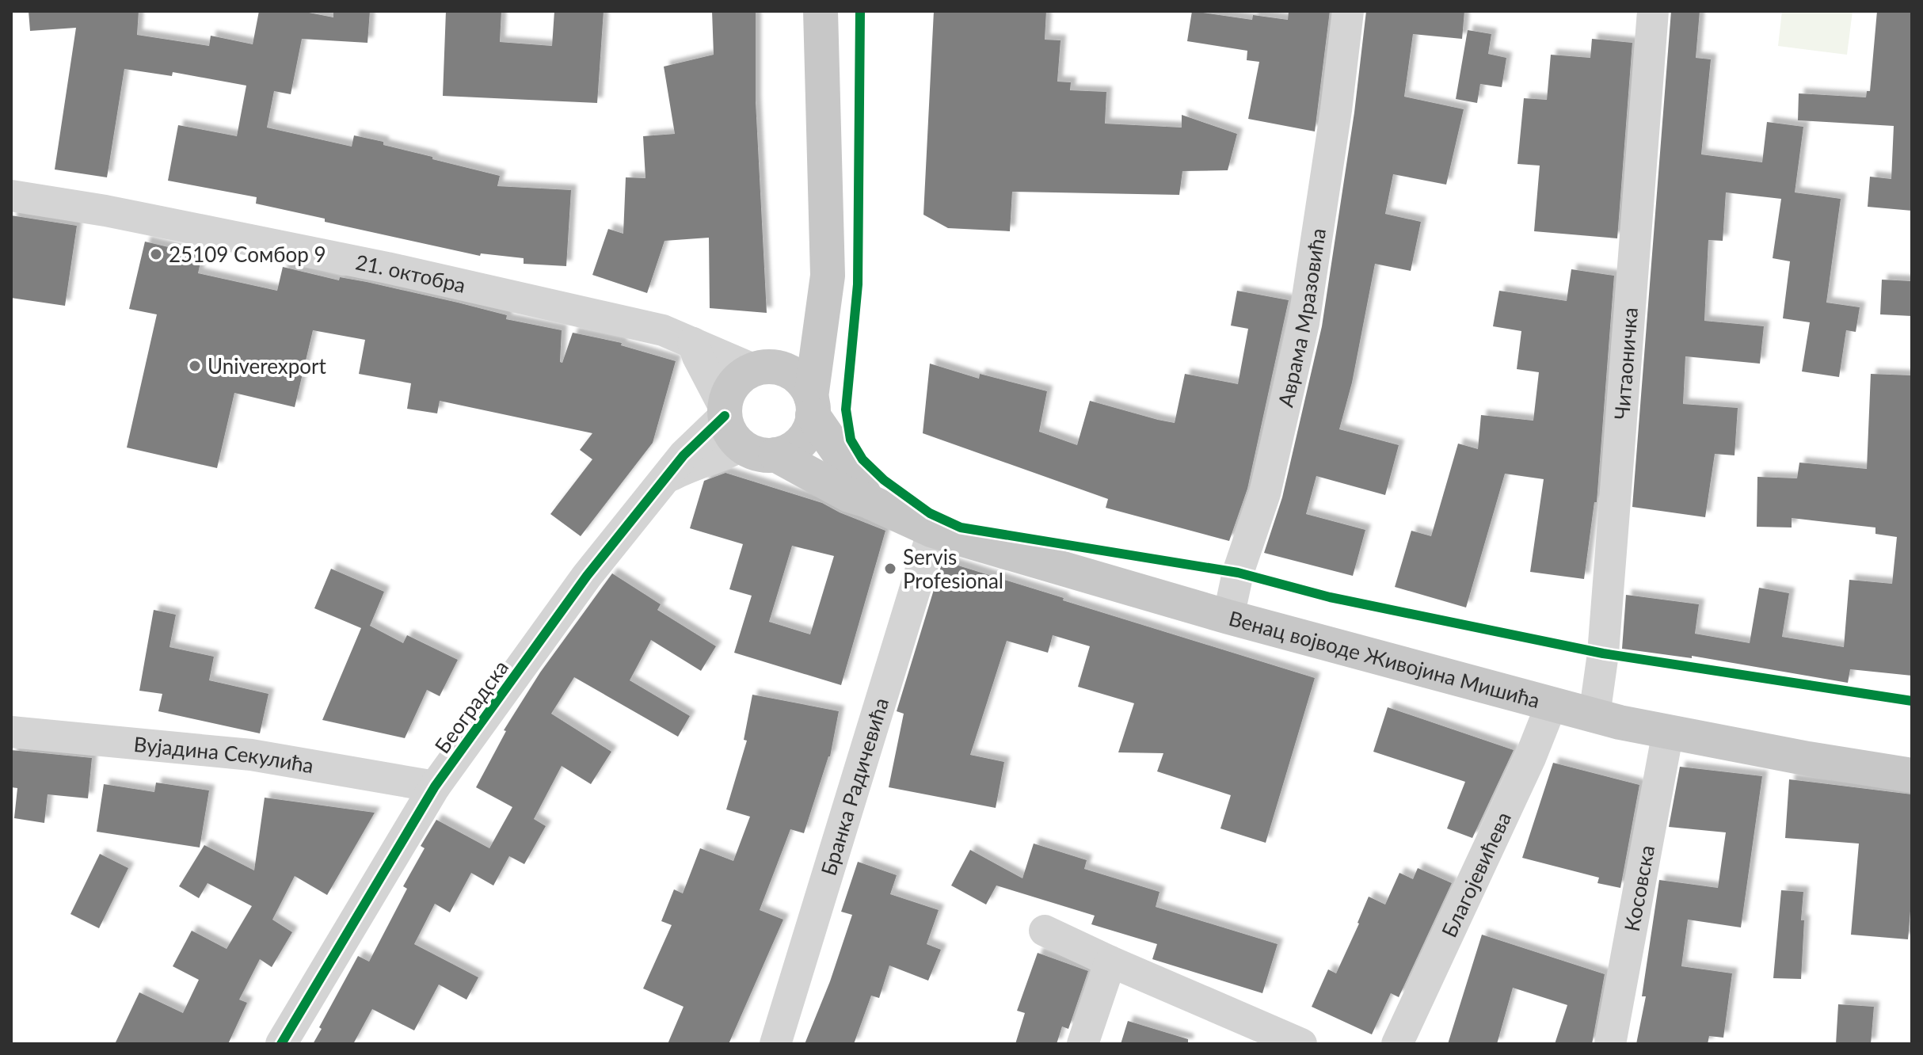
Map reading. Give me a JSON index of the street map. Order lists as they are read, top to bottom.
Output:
{
  "streets": {
    "main road": ["Венац војводе Живојина Мишића"],
    "street": [
      "21. октобра",
      "Аврама Мразовића",
      "Читаоничка",
      "Београдска",
      "Вујадина Секулића",
      "Бранка Радичевића",
      "Благојевићева",
      "Косовска"
    ]
  },
  "crossings": [
    ["21. октобра", "Венац војводе Живојина Мишића"],
    ["21. октобра", "Београдска"],
    ["Аврама Мразовића", "Венац војводе Живојина Мишића"],
    ["Читаоничка", "Венац војводе Живојина Мишића"],
    ["Венац војводе Живојина Мишића", "Београдска"],
    ["Венац војводе Живојина Мишића", "Бранка Радичевића"],
    ["Венац војводе Живојина Мишића", "Благојевићева"],
    ["Венац војводе Живојина Мишића", "Косовска"],
    ["Београдска", "Вујадина Секулића"]
  ],
  "places": ["25109 Сомбор 9", "Univerexport", "Servis Profesional"]
}
